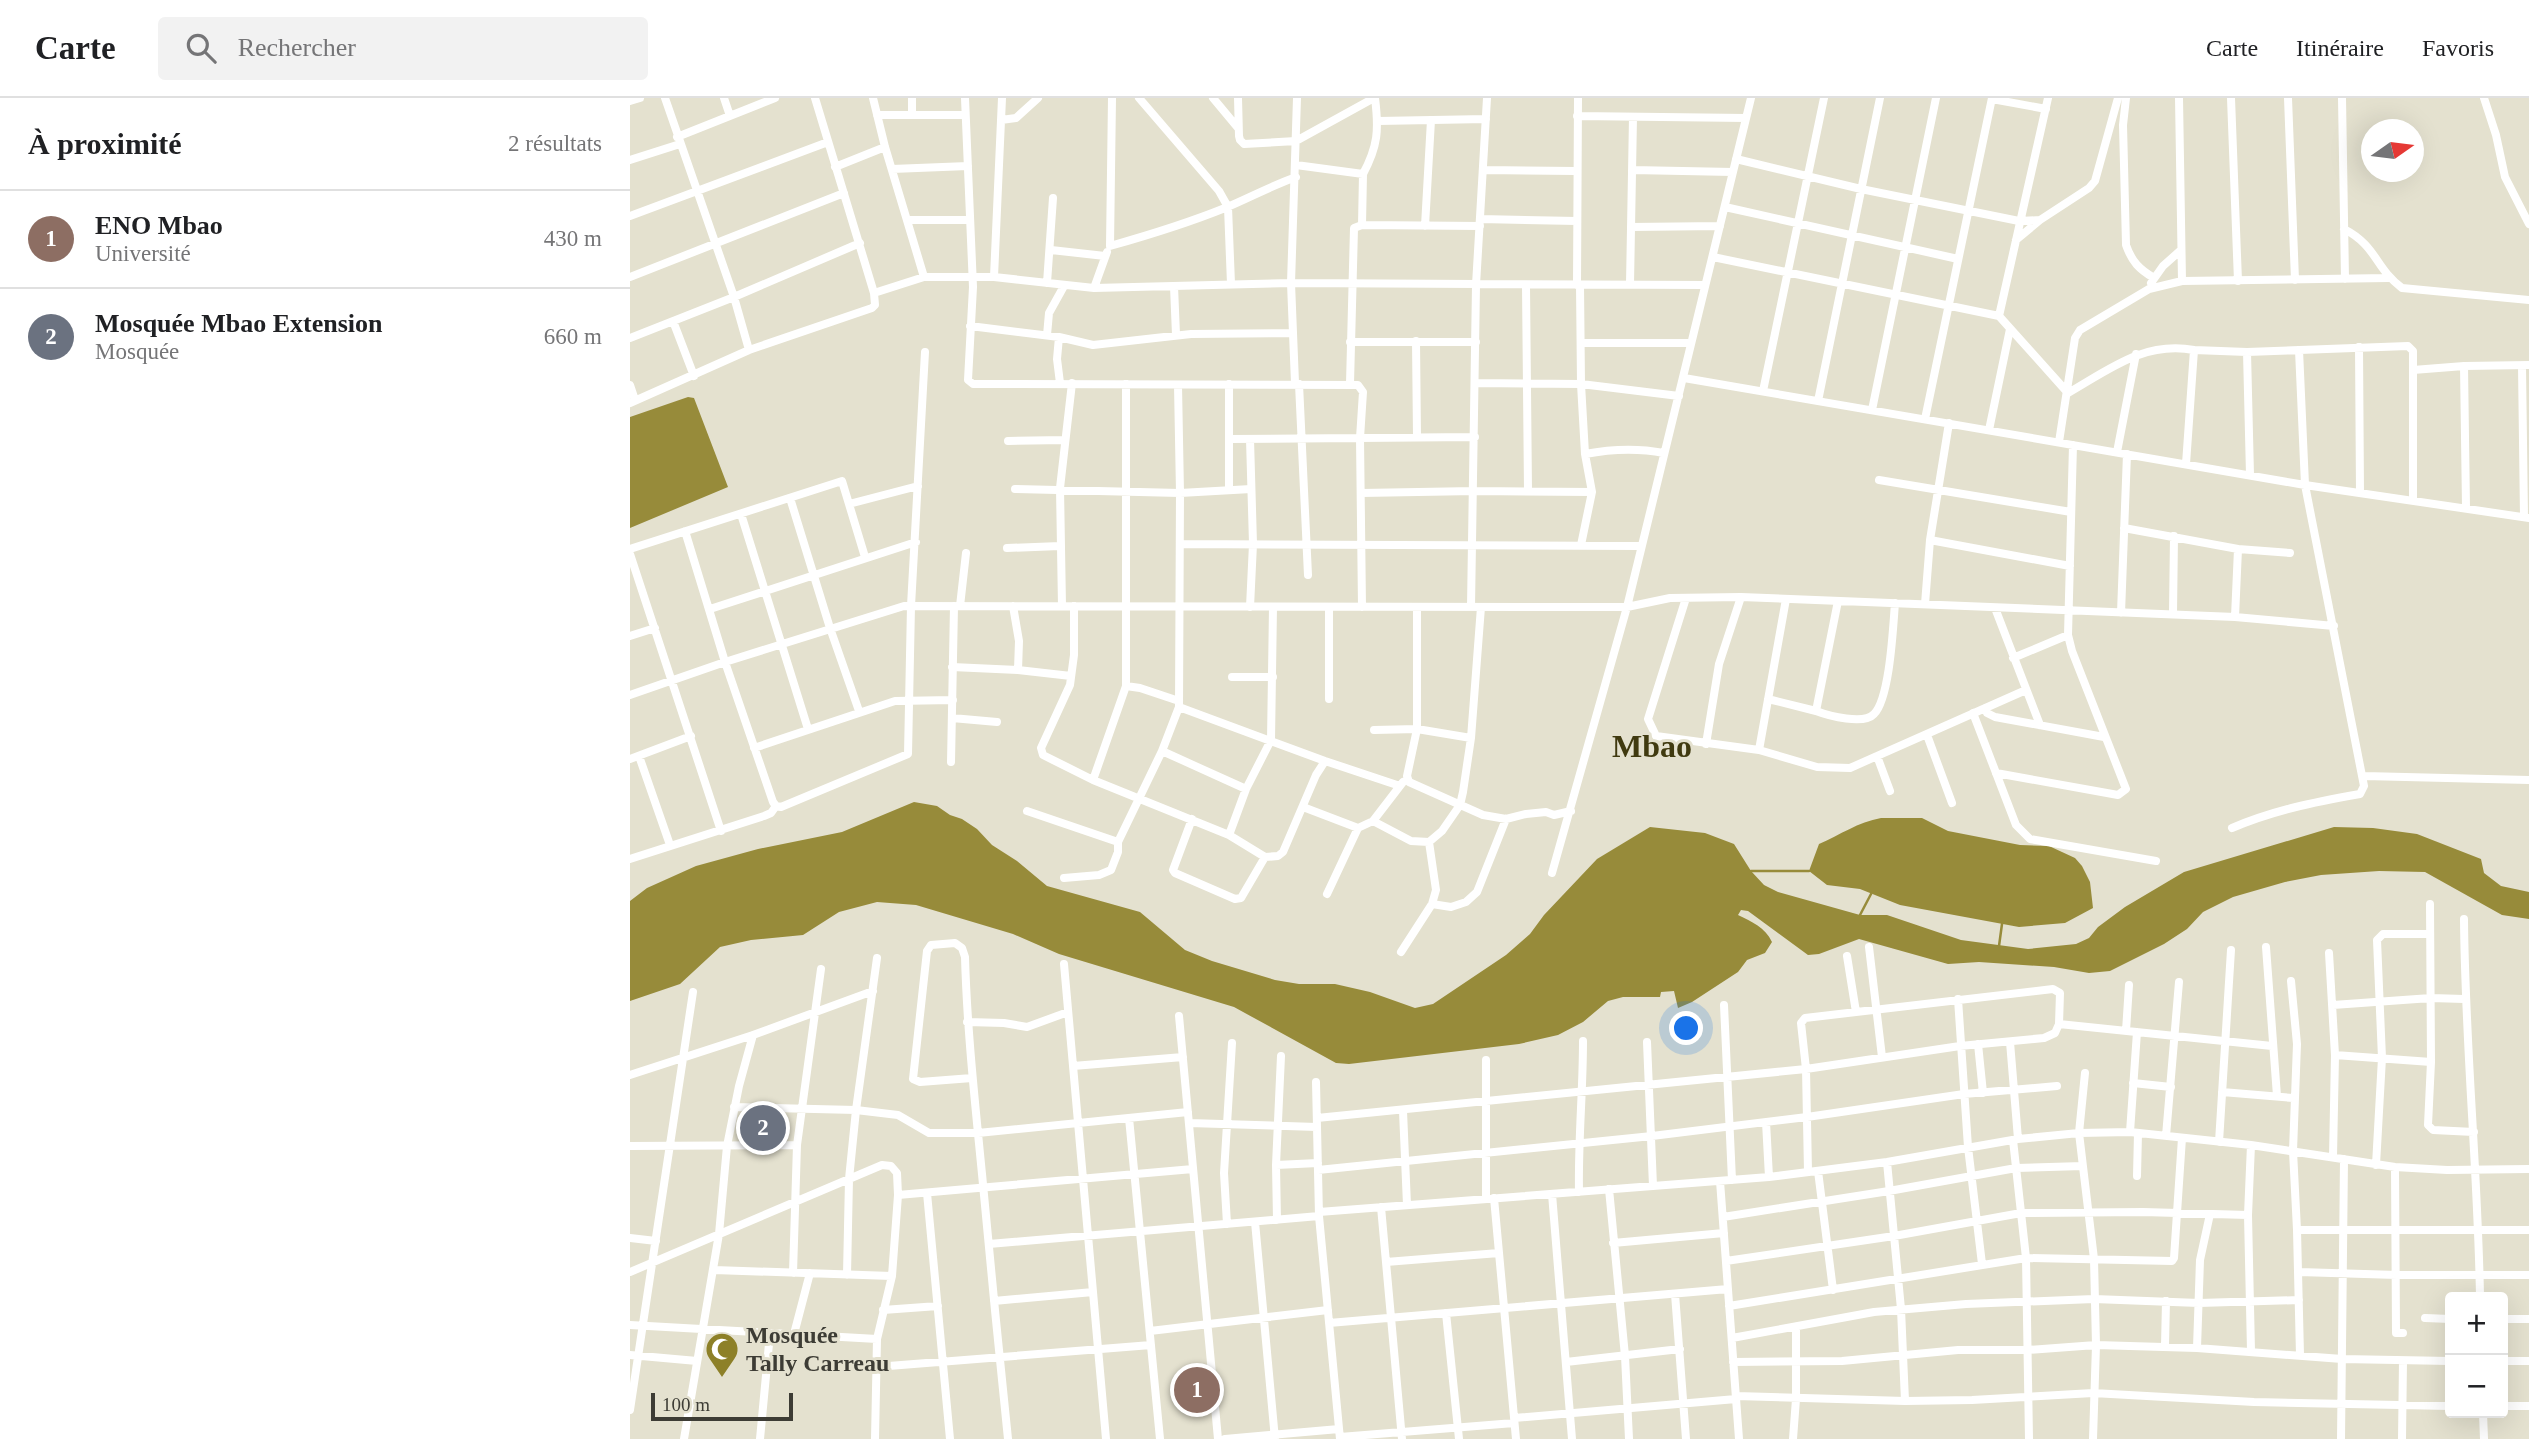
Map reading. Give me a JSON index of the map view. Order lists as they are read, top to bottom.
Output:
{
  "districts": ["Mbao"],
  "places": {
    "mosque": ["Mosquée Tally Carreau"]
  },
  "scale_bar": "100 m",
  "north": "right",
  "page": {
    "header": "Carte",
    "search": "Rechercher",
    "nav": ["Carte", "Itinéraire", "Favoris"],
    "heading": ["À proximité", "2 résultats"],
    "list": [
      {
        "mark": "1",
        "name": "ENO Mbao",
        "note": "Université",
        "value": "430 m"
      },
      {
        "mark": "2",
        "name": "Mosquée Mbao Extension",
        "note": "Mosquée",
        "value": "660 m"
      }
    ],
    "pins": ["2", "1"],
    "map_buttons": ["+", "−"],
    "scale": "100 m"
  }
}
